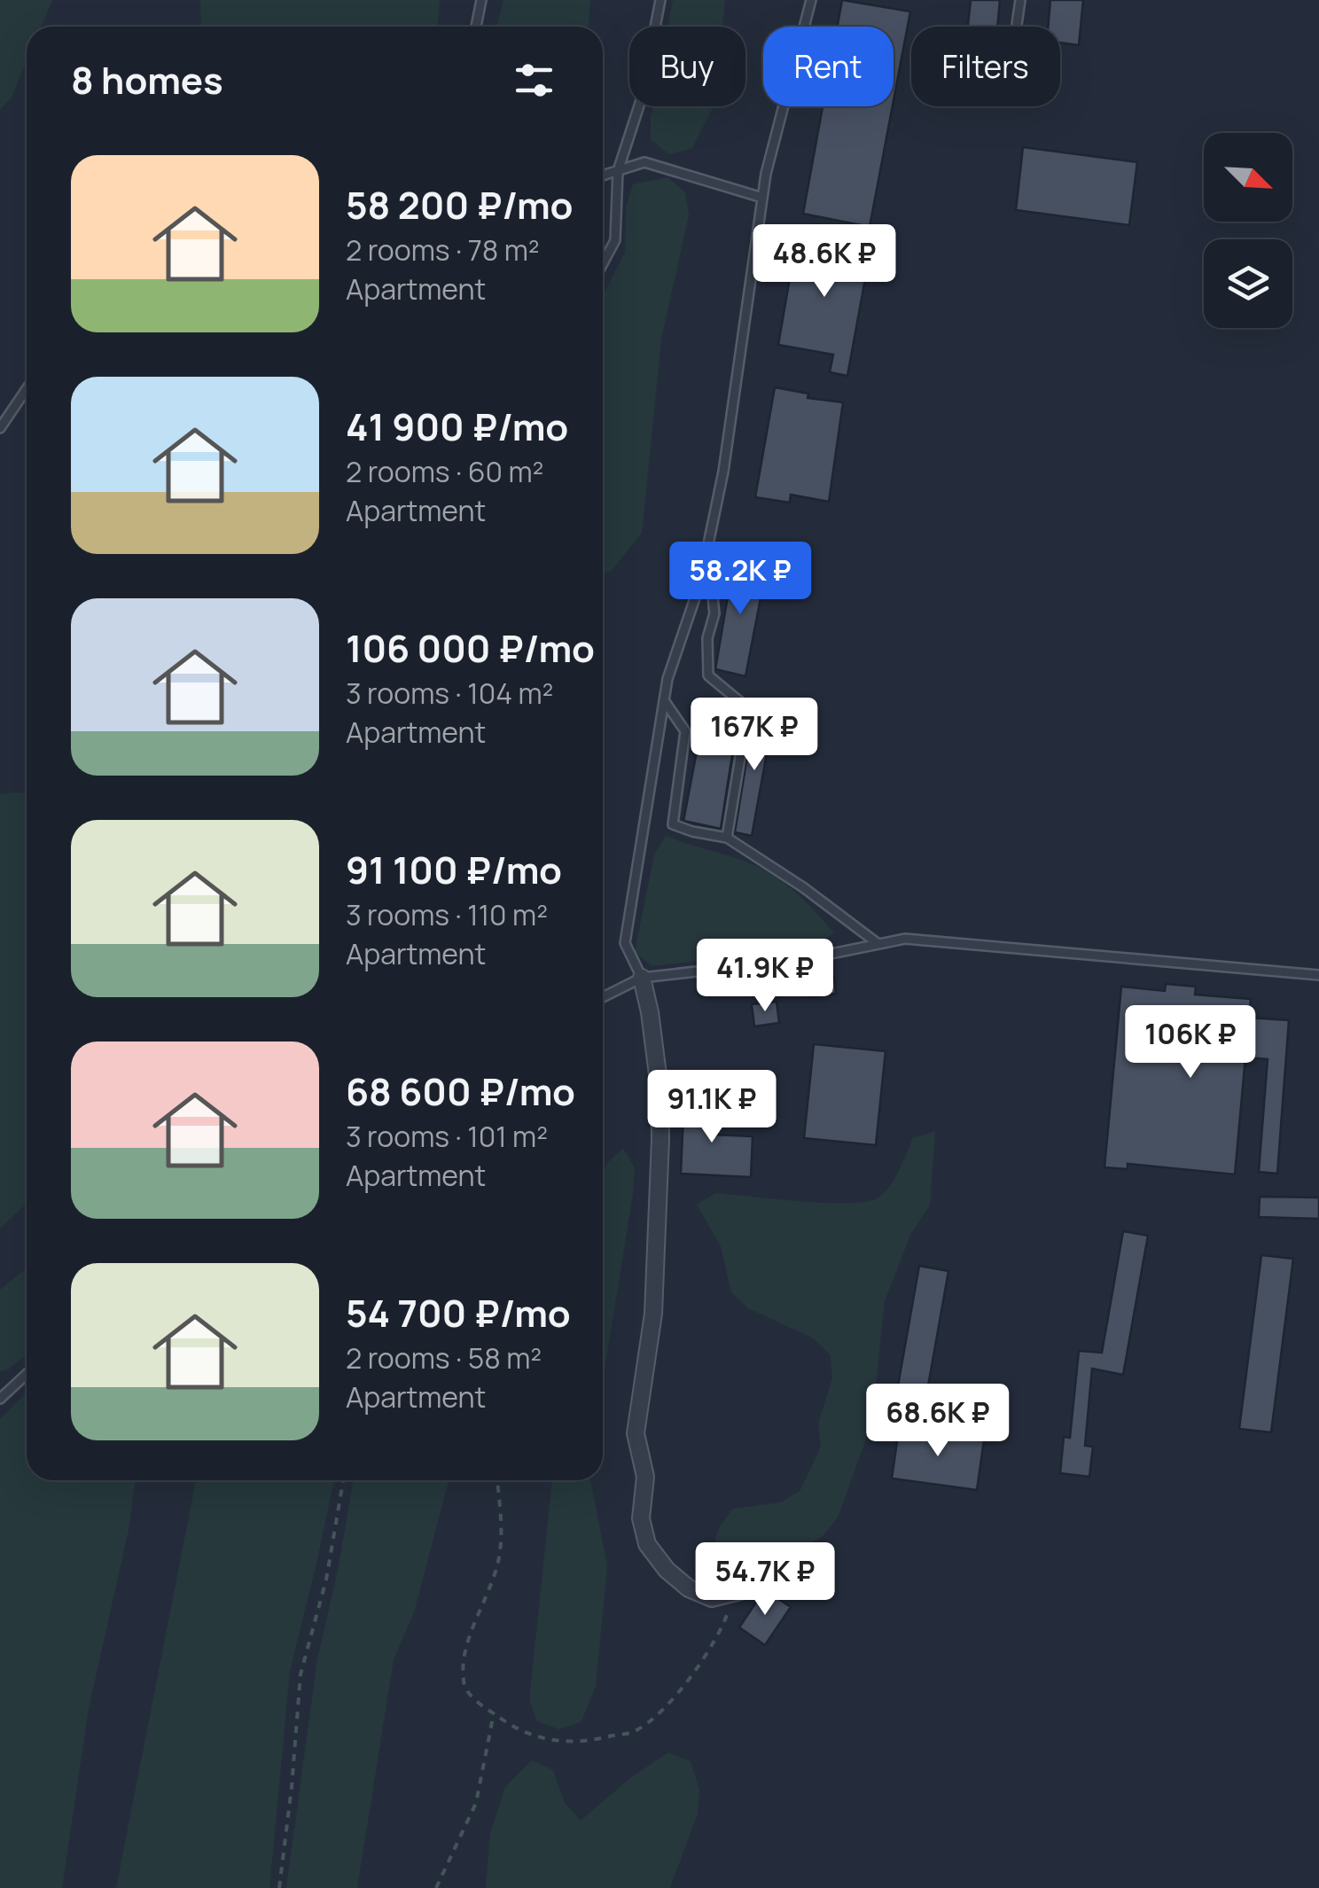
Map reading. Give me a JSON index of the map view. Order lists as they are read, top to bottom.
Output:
{
  "north": "bottom right",
  "page": {
    "chip": ["Buy", "Rent", "Filters"],
    "heading": "8 homes",
    "list": [
      {
        "name": "58 200 ₽/mo",
        "note": "2 rooms · 78 m² · Apartment"
      },
      {
        "name": "41 900 ₽/mo",
        "note": "2 rooms · 60 m² · Apartment"
      },
      {
        "name": "106 000 ₽/mo",
        "note": "3 rooms · 104 m² · Apartment"
      },
      {
        "name": "91 100 ₽/mo",
        "note": "3 rooms · 110 m² · Apartment"
      },
      {
        "name": "68 600 ₽/mo",
        "note": "3 rooms · 101 m² · Apartment"
      },
      {
        "name": "54 700 ₽/mo",
        "note": "2 rooms · 58 m² · Apartment"
      }
    ],
    "price": [
      "48.6K ₽",
      "58.2K ₽",
      "167K ₽",
      "41.9K ₽",
      "106K ₽",
      "91.1K ₽",
      "68.6K ₽",
      "54.7K ₽"
    ]
  }
}
